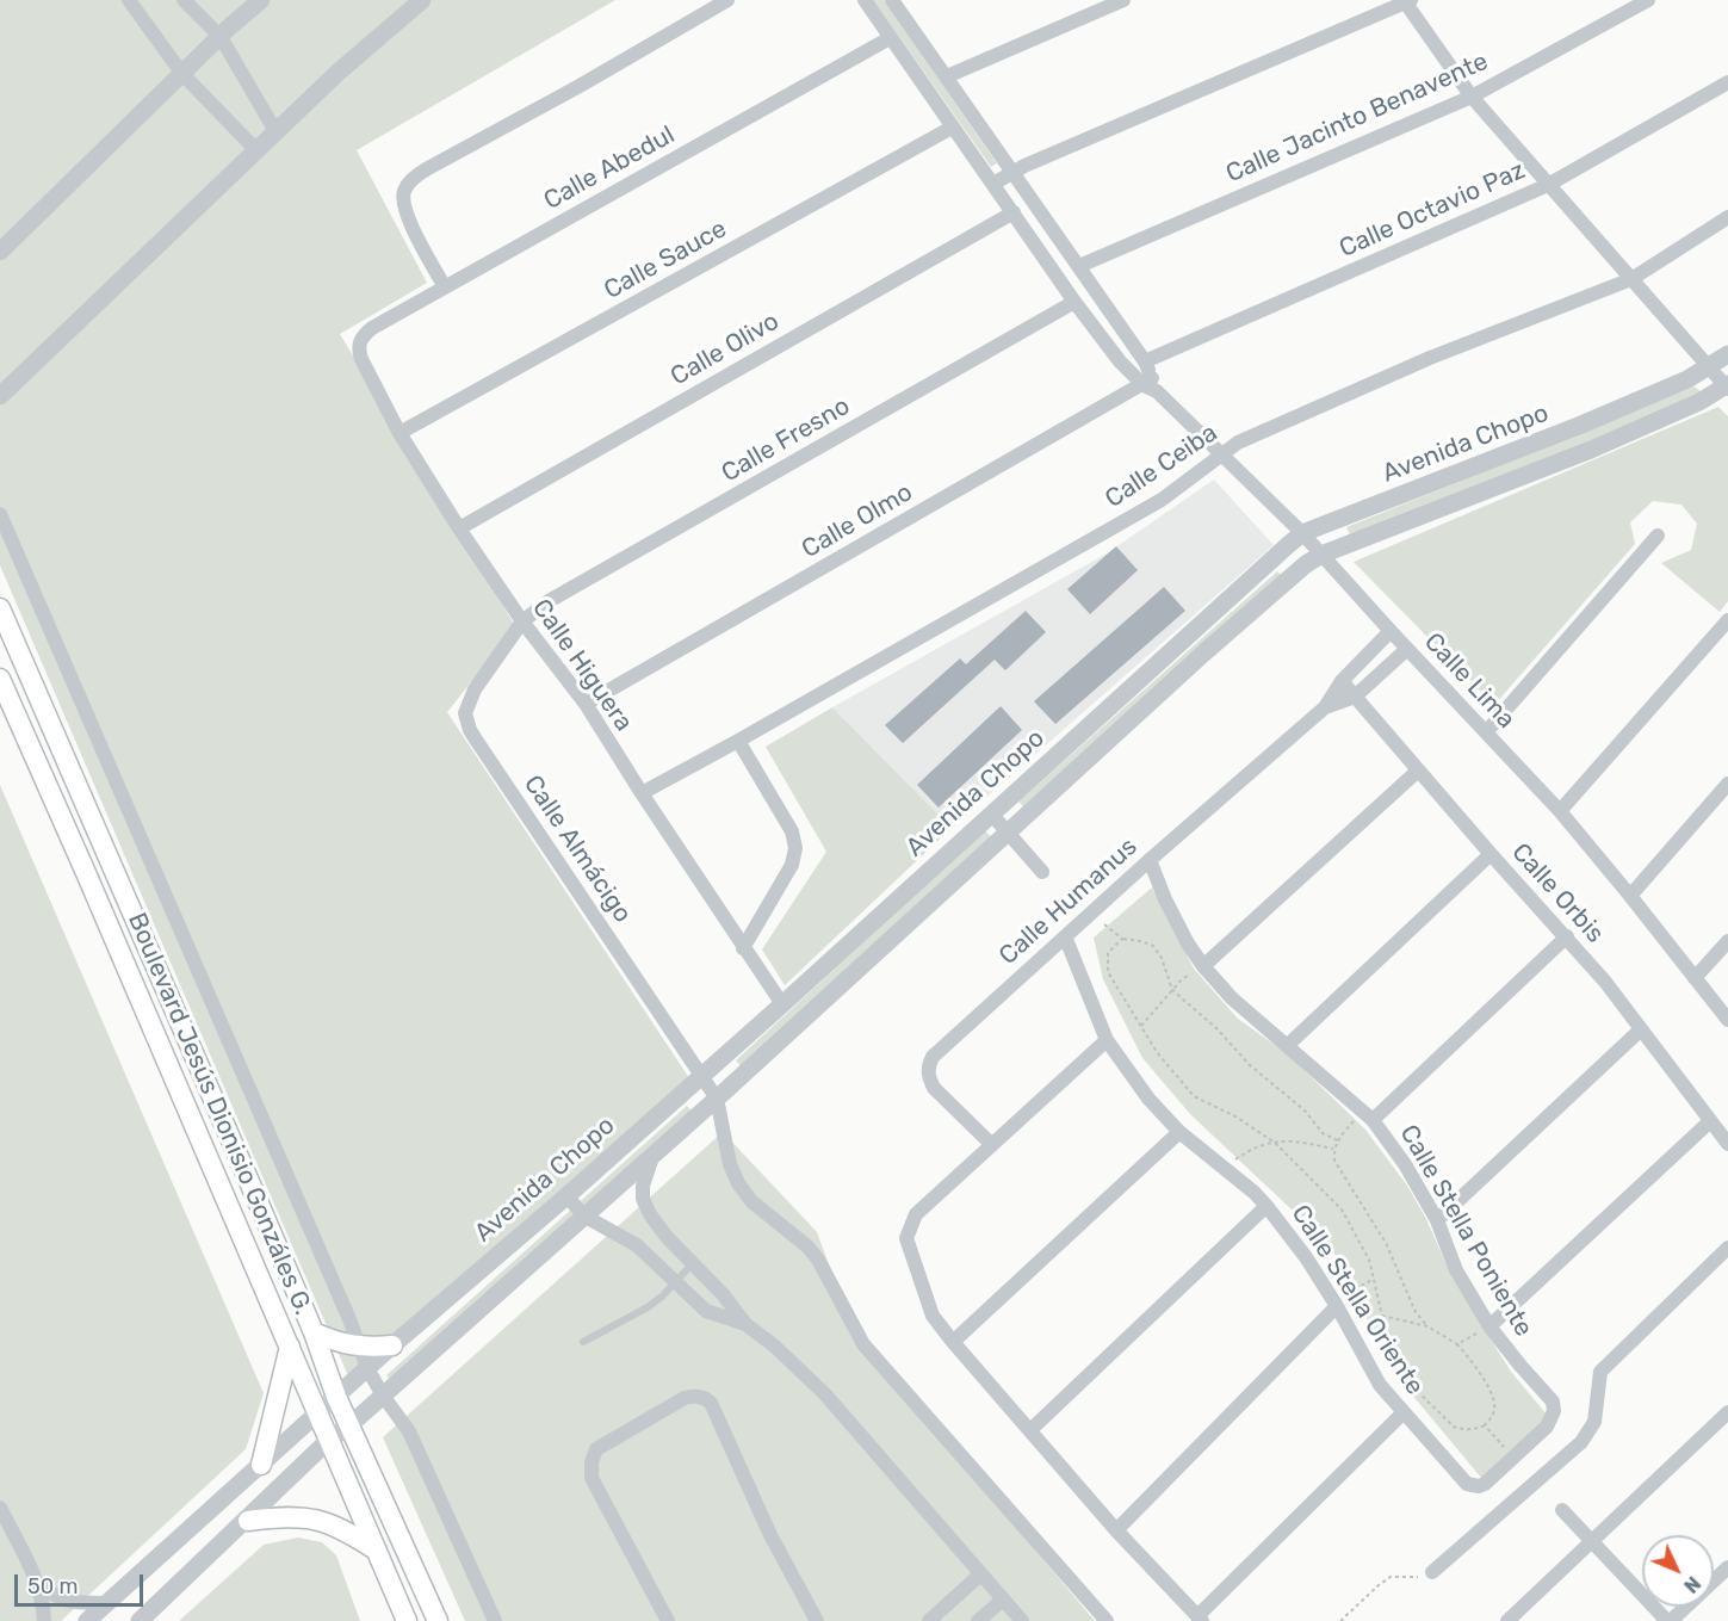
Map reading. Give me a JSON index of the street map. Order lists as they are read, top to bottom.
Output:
{
  "streets": {
    "main road": ["Boulevard Jesús Dionisio Gonzáles G."],
    "street": [
      "Calle Jacinto Benavente",
      "Calle Abedul",
      "Calle Octavio Paz",
      "Calle Sauce",
      "Calle Olivo",
      "Calle Fresno",
      "Avenida Chopo",
      "Calle Ceiba",
      "Calle Olmo",
      "Calle Higuera",
      "Calle Lima",
      "Calle Almácigo",
      "Calle Orbis",
      "Calle Humanus",
      "Calle Stella Poniente",
      "Calle Stella Oriente"
    ]
  },
  "crossings": [
    ["Calle Jacinto Benavente", "Calle Lima"],
    ["Calle Abedul", "Calle Higuera"],
    ["Calle Abedul", "Calle Lima"],
    ["Calle Octavio Paz", "Calle Lima"],
    ["Calle Sauce", "Calle Higuera"],
    ["Calle Sauce", "Calle Lima"],
    ["Calle Olivo", "Calle Higuera"],
    ["Calle Olivo", "Calle Lima"],
    ["Calle Fresno", "Calle Higuera"],
    ["Calle Fresno", "Calle Lima"],
    ["Calle Fresno", "Calle Almácigo"],
    ["Avenida Chopo", "Calle Higuera"],
    ["Avenida Chopo", "Calle Lima"],
    ["Avenida Chopo", "Calle Almácigo"],
    ["Avenida Chopo", "Boulevard Jesús Dionisio Gonzáles G."],
    ["Calle Ceiba", "Calle Higuera"],
    ["Calle Ceiba", "Calle Lima"],
    ["Calle Olmo", "Calle Higuera"],
    ["Calle Olmo", "Calle Lima"],
    ["Calle Higuera", "Calle Almácigo"],
    ["Calle Lima", "Calle Humanus"],
    ["Calle Orbis", "Calle Humanus"],
    ["Calle Humanus", "Calle Stella Poniente"],
    ["Calle Humanus", "Calle Stella Oriente"],
    ["Calle Stella Poniente", "Calle Stella Oriente"]
  ],
  "scale_bar": "50 m",
  "north": "bottom right"
}
